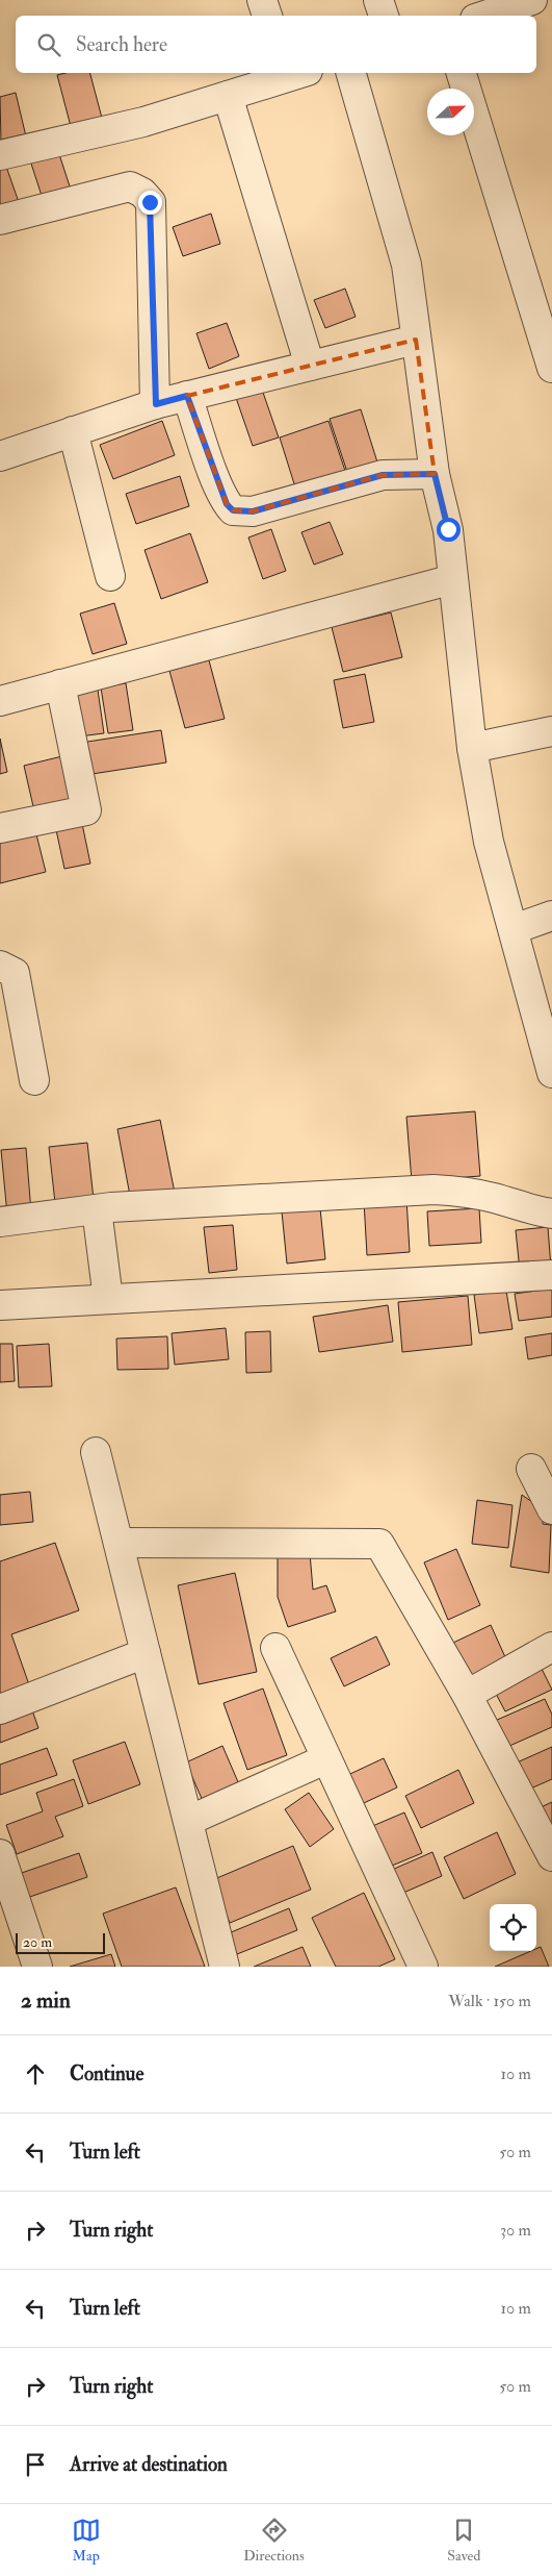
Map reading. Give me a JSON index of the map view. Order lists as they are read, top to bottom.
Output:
{
  "scale_bar": "20 m",
  "north": "right",
  "page": {
    "search": "Search here",
    "scale": "20 m",
    "heading": ["2 min", "Walk · 150 m"],
    "list": [
      ["Continue", "10 m"],
      ["Turn left", "50 m"],
      ["Turn right", "30 m"],
      ["Turn left", "10 m"],
      ["Turn right", "50 m"],
      "Arrive at destination"
    ],
    "nav": ["Map", "Directions", "Saved"]
  }
}
